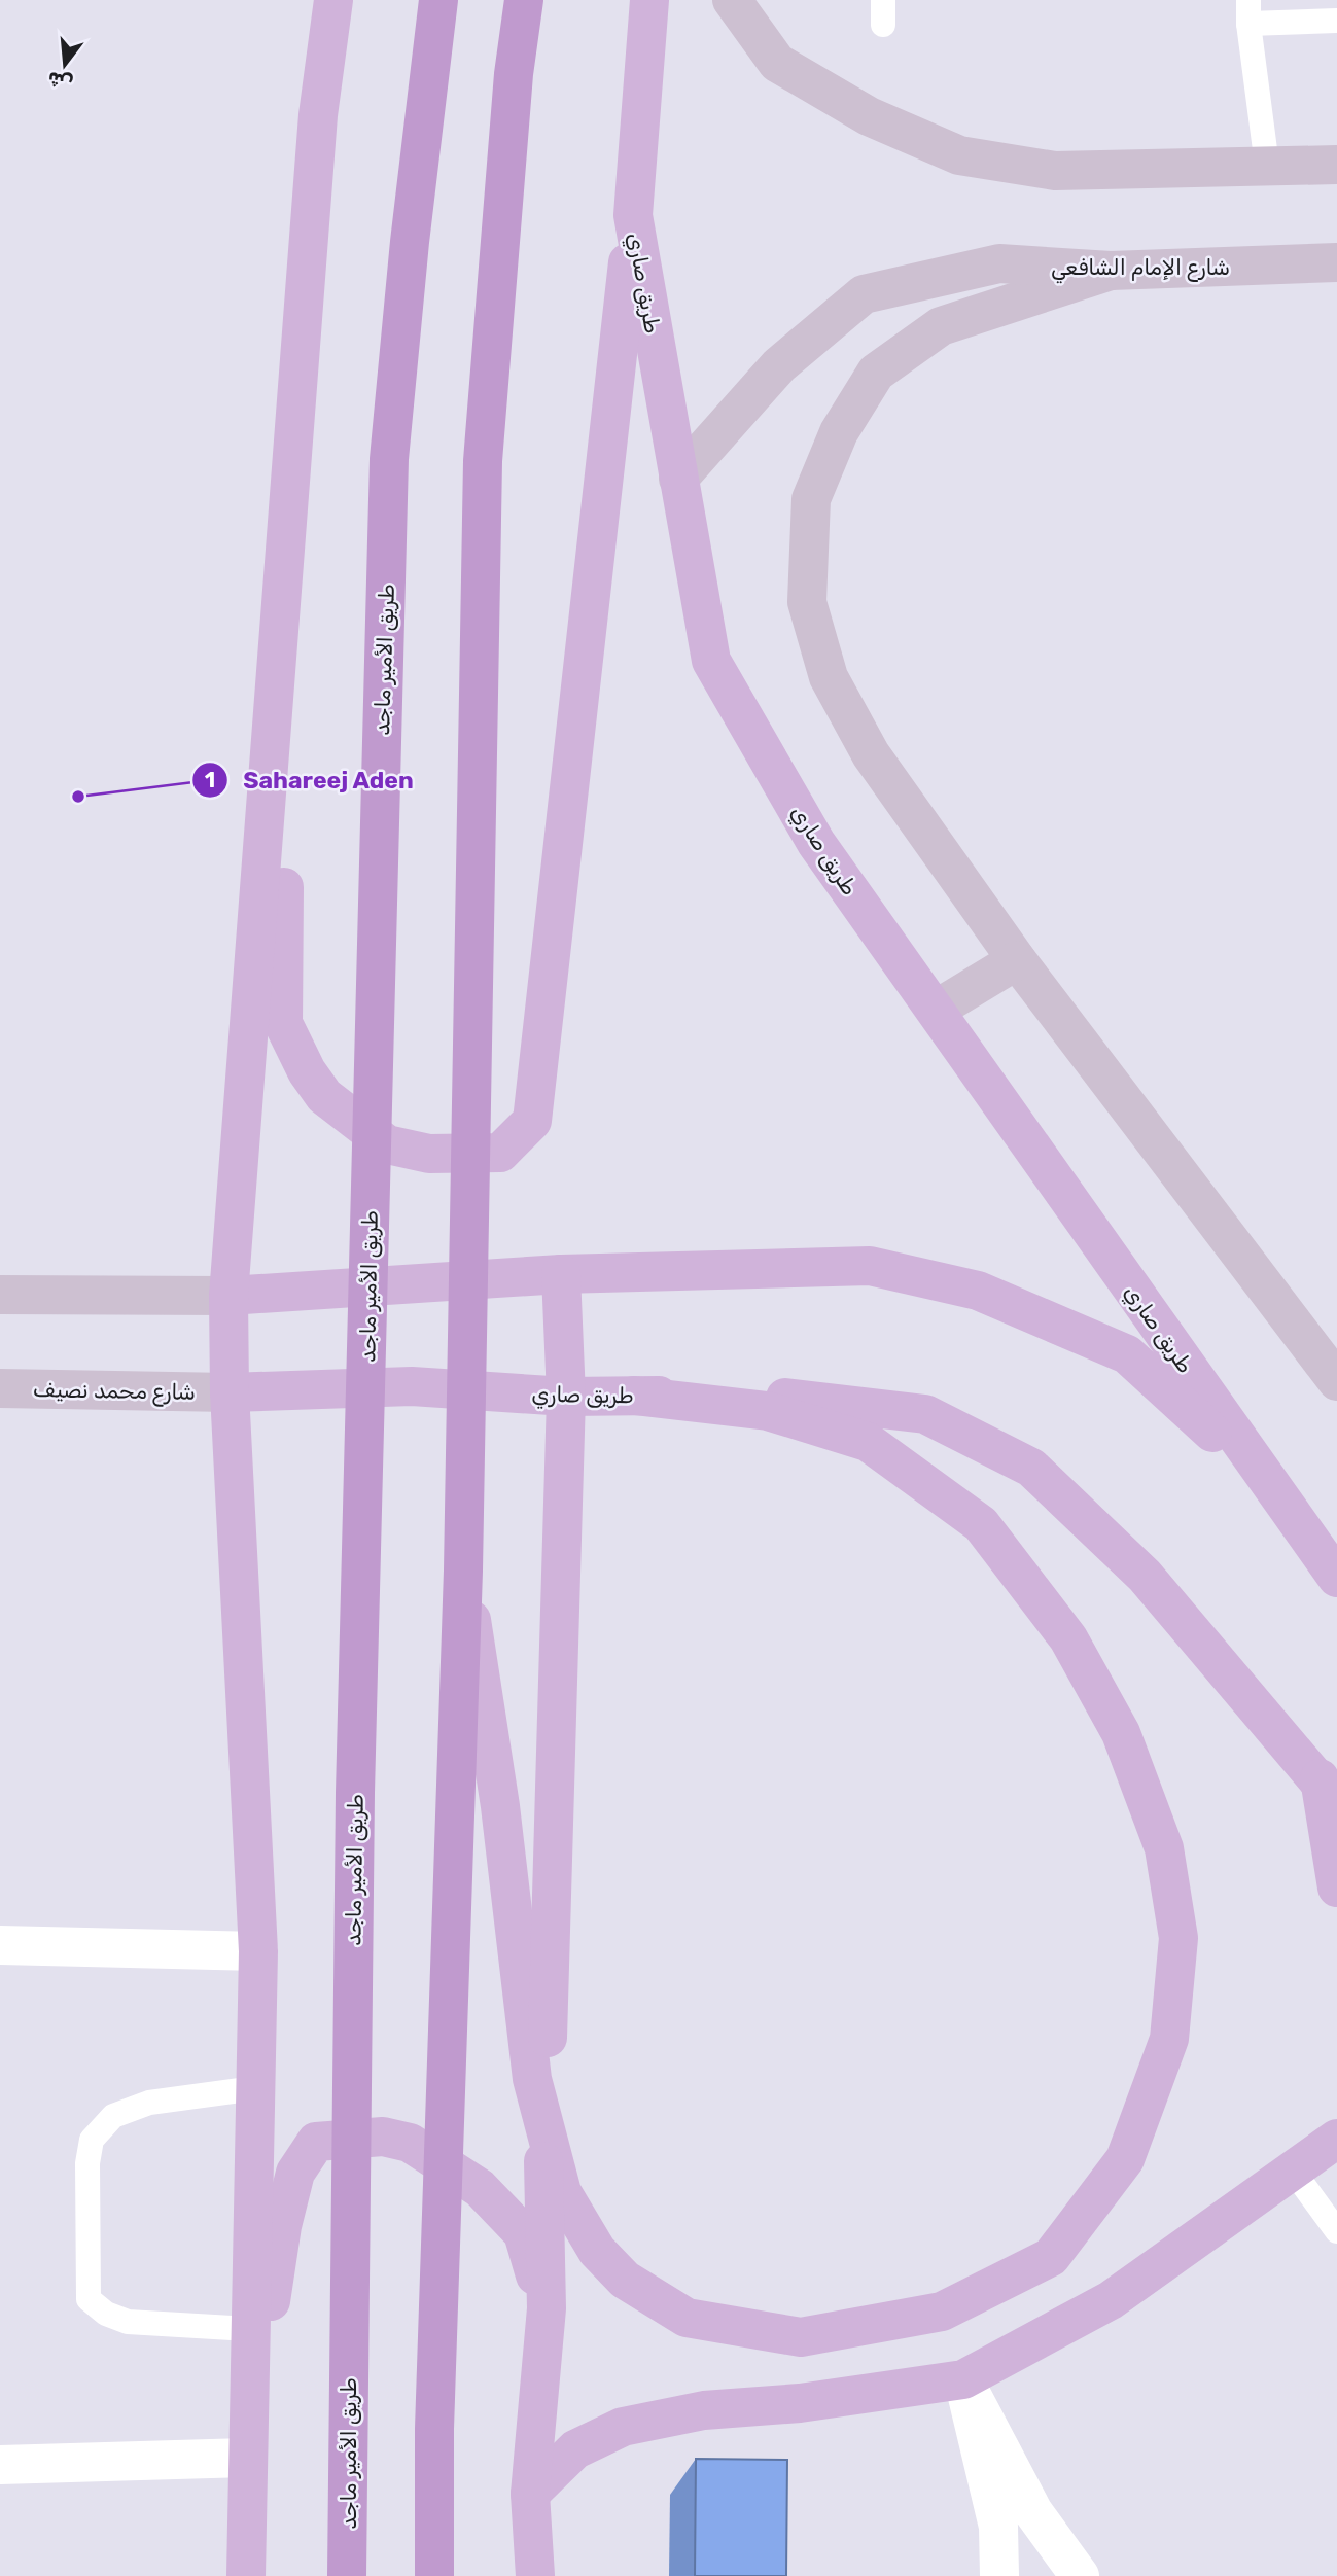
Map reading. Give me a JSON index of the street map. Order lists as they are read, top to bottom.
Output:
{
  "streets": {
    "highway": ["طريق الأمير ماجد"],
    "main road": ["شارع الإمام الشافعي", "طريق صاري", "شارع محمد نصيف"]
  },
  "crossings": [
    ["شارع الإمام الشافعي", "طريق صاري"],
    ["طريق صاري", "شارع محمد نصيف"]
  ],
  "places": ["Sahareej Aden"],
  "north": "bottom"
}
